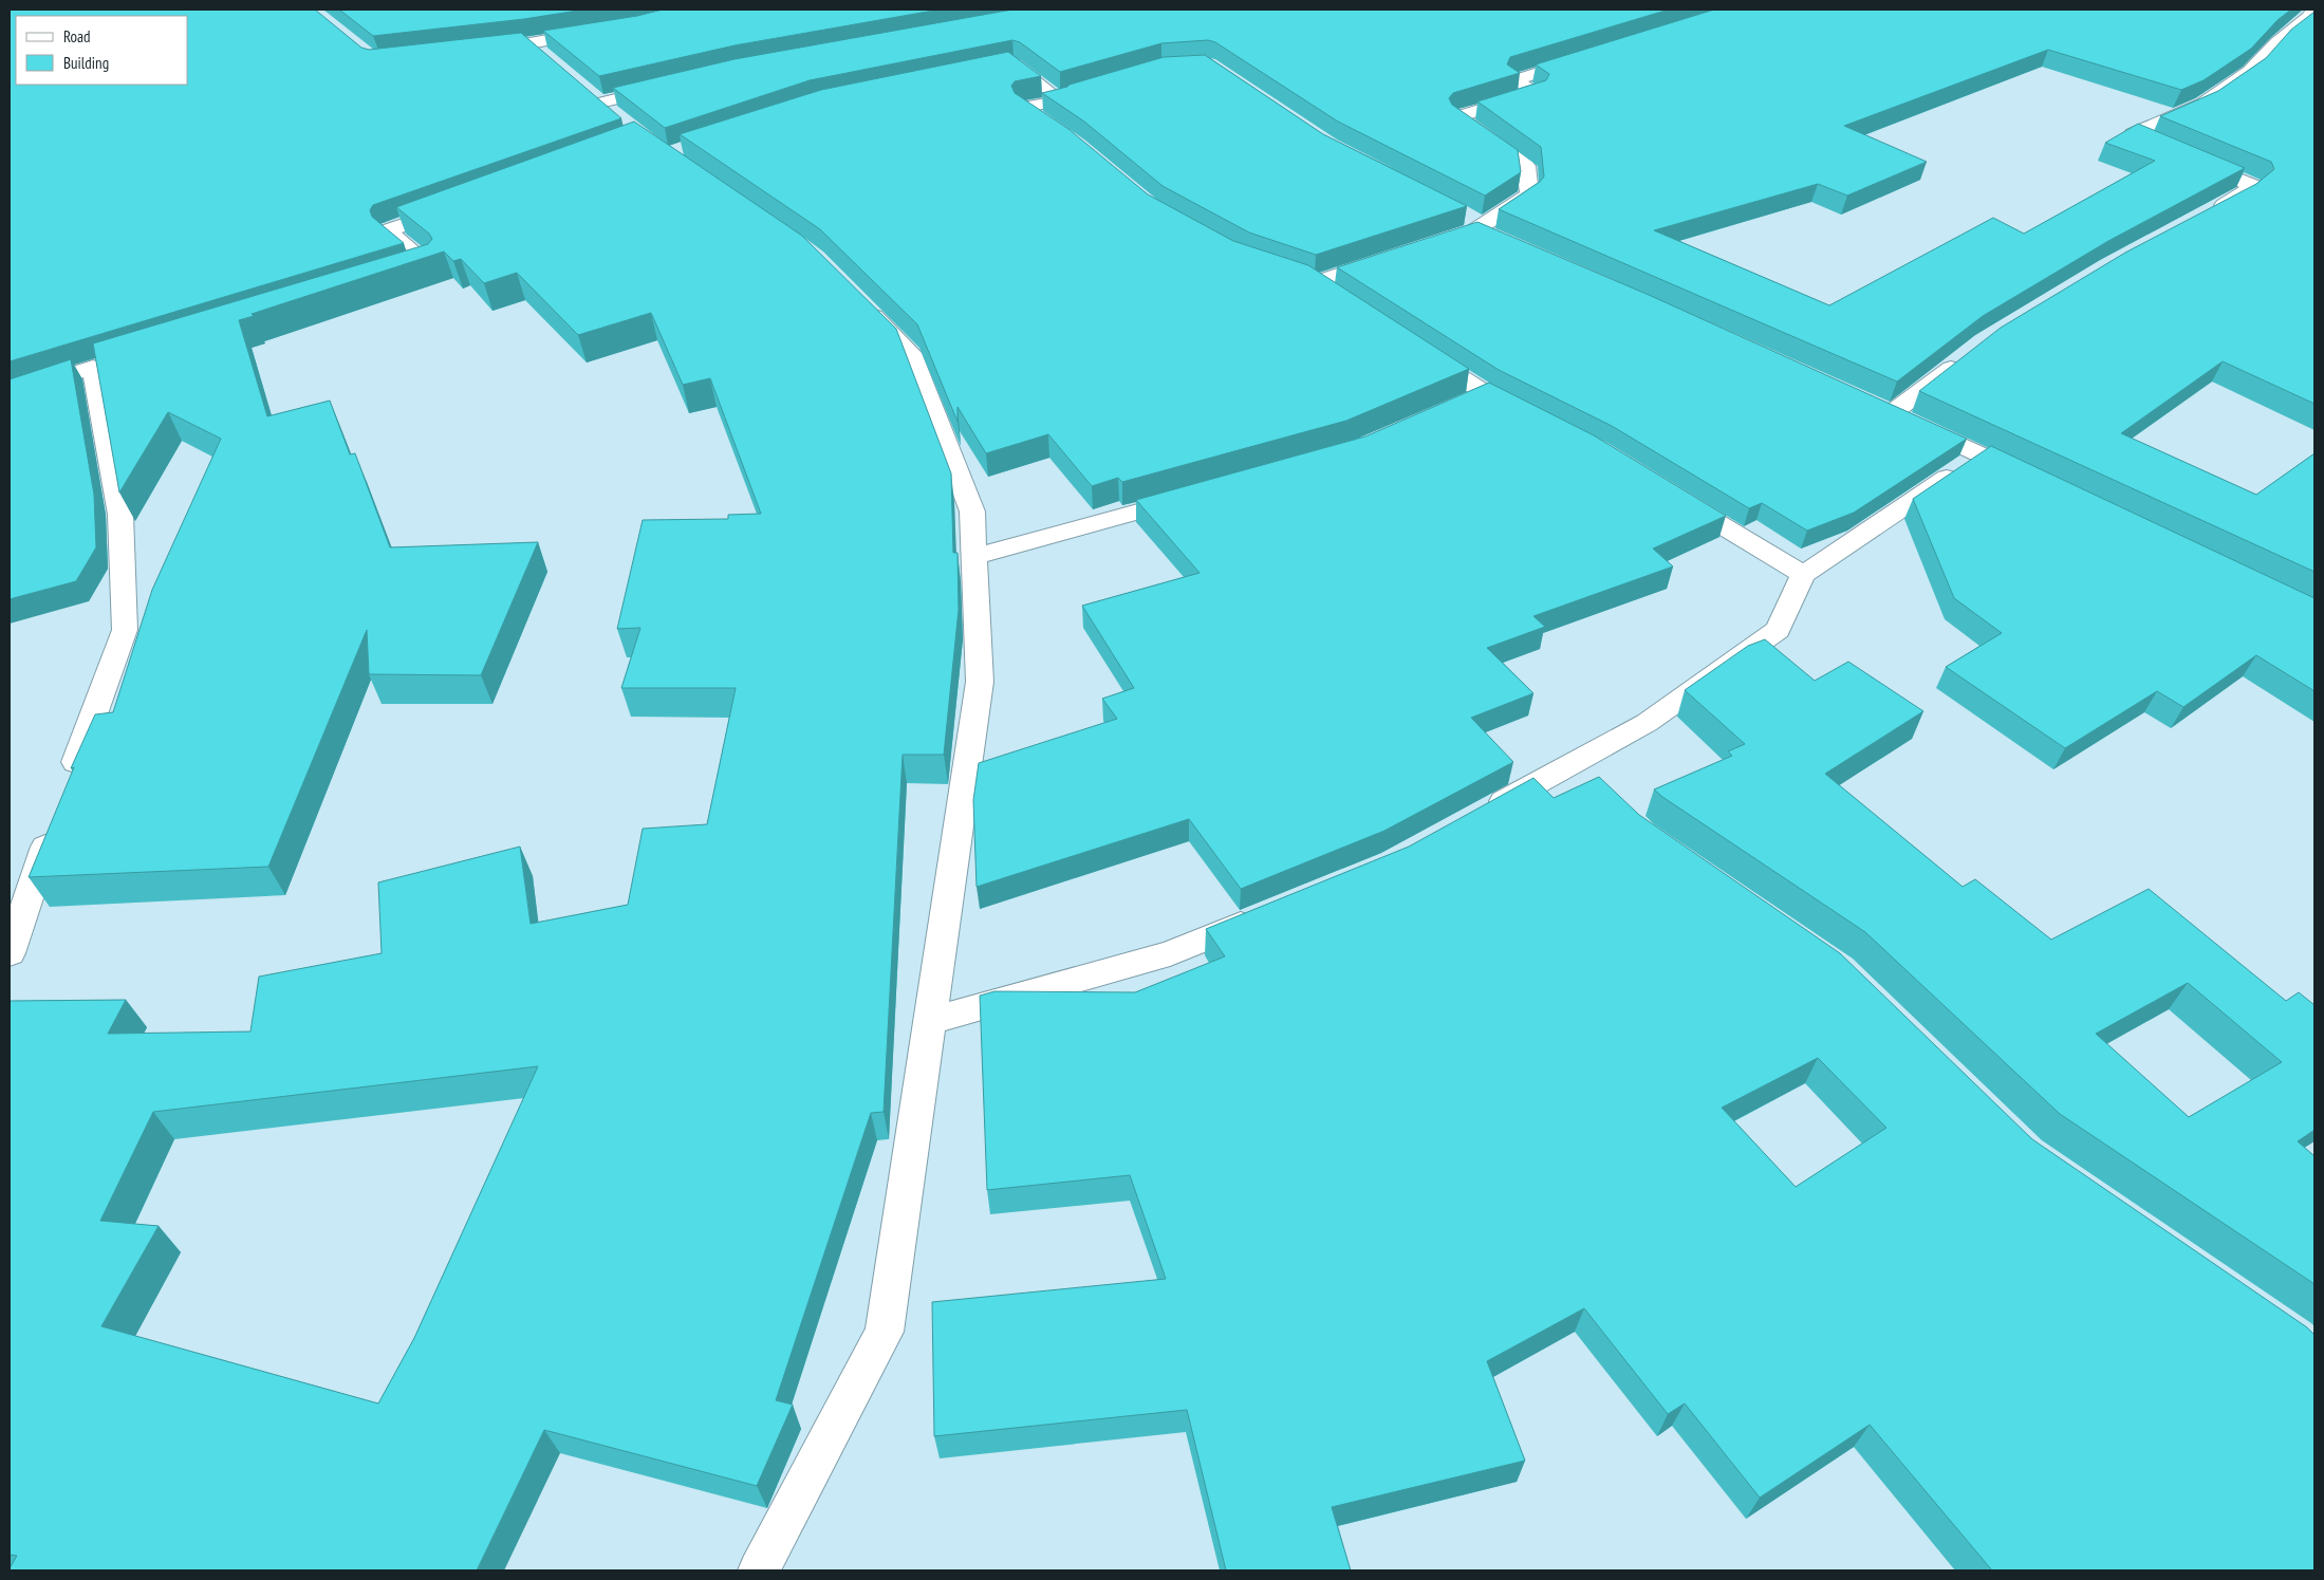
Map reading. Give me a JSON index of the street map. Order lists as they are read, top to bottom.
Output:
{
  "legend": ["Road", "Building"]
}
